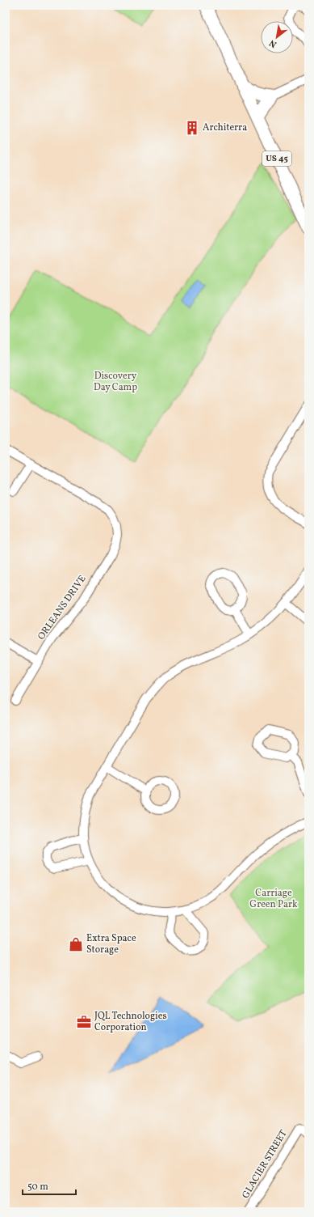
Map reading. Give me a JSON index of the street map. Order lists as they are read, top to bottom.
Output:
{
  "streets": {
    "main road": ["US 45"],
    "street": ["ORLEANS DRIVE", "GLACIER STREET"]
  },
  "parks": ["Discovery Day Camp", "Carriage Green Park"],
  "places": {
    "building": ["Architerra"],
    "shop": ["Extra Space Storage"],
    "office": ["JQL Technologies Corporation"]
  },
  "scale_bar": "50 m",
  "north": "bottom left"
}
